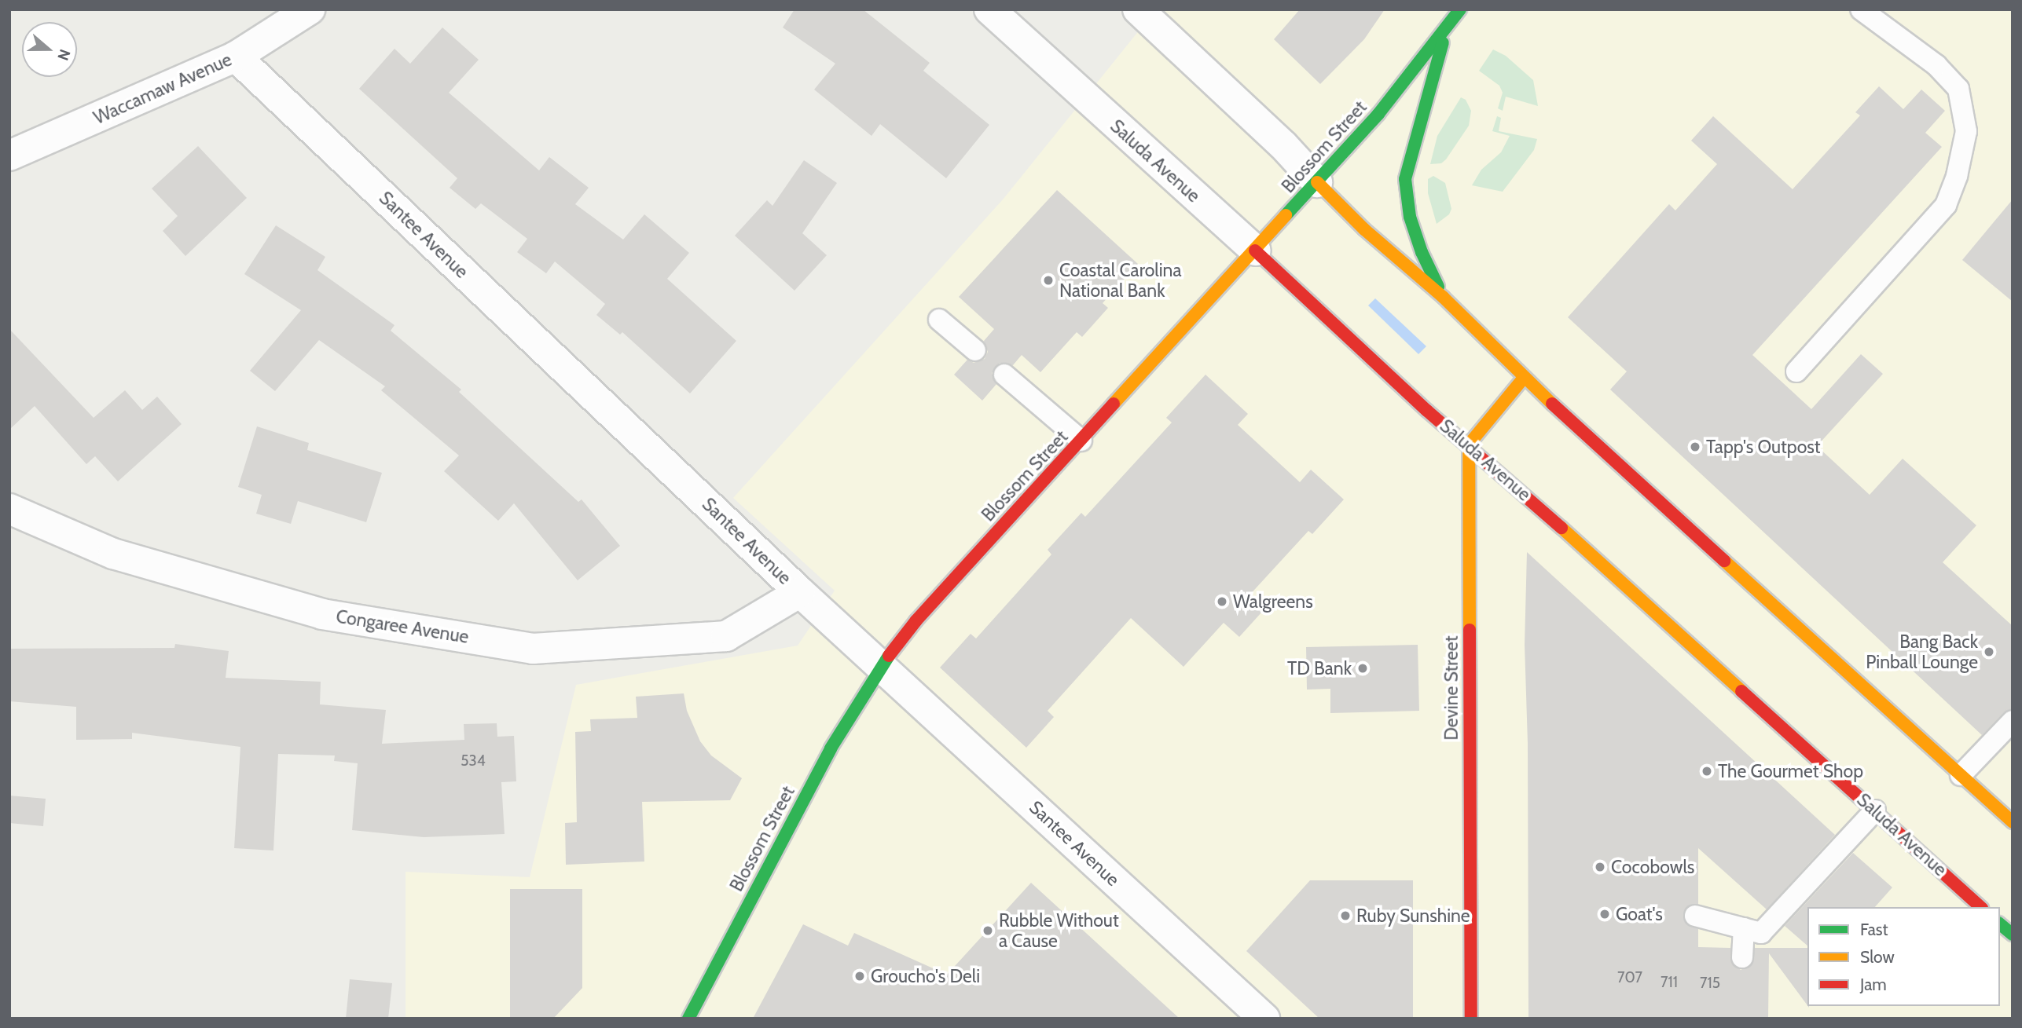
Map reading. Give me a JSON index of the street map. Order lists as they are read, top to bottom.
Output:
{
  "streets": {
    "main road": ["Blossom Street", "Saluda Avenue", "Devine Street"],
    "street": ["Waccamaw Avenue", "Santee Avenue", "Congaree Avenue"]
  },
  "crossings": [
    ["Waccamaw Avenue", "Santee Avenue"],
    ["Blossom Street", "Saluda Avenue"],
    ["Blossom Street", "Santee Avenue"],
    ["Saluda Avenue", "Devine Street"],
    ["Santee Avenue", "Congaree Avenue"]
  ],
  "places": [
    "Coastal Carolina National Bank",
    "Tapp's Outpost",
    "Walgreens",
    "Bang Back Pinball Lounge",
    "TD Bank",
    "The Gourmet Shop",
    "Cocobowls",
    "Goat's",
    "Ruby Sunshine",
    "Rubble Without a Cause",
    "Groucho's Deli"
  ],
  "house_numbers": [
    "534",
    "707",
    "711",
    "715"
  ],
  "legend": ["Fast", "Slow", "Jam"],
  "north": "right"
}
